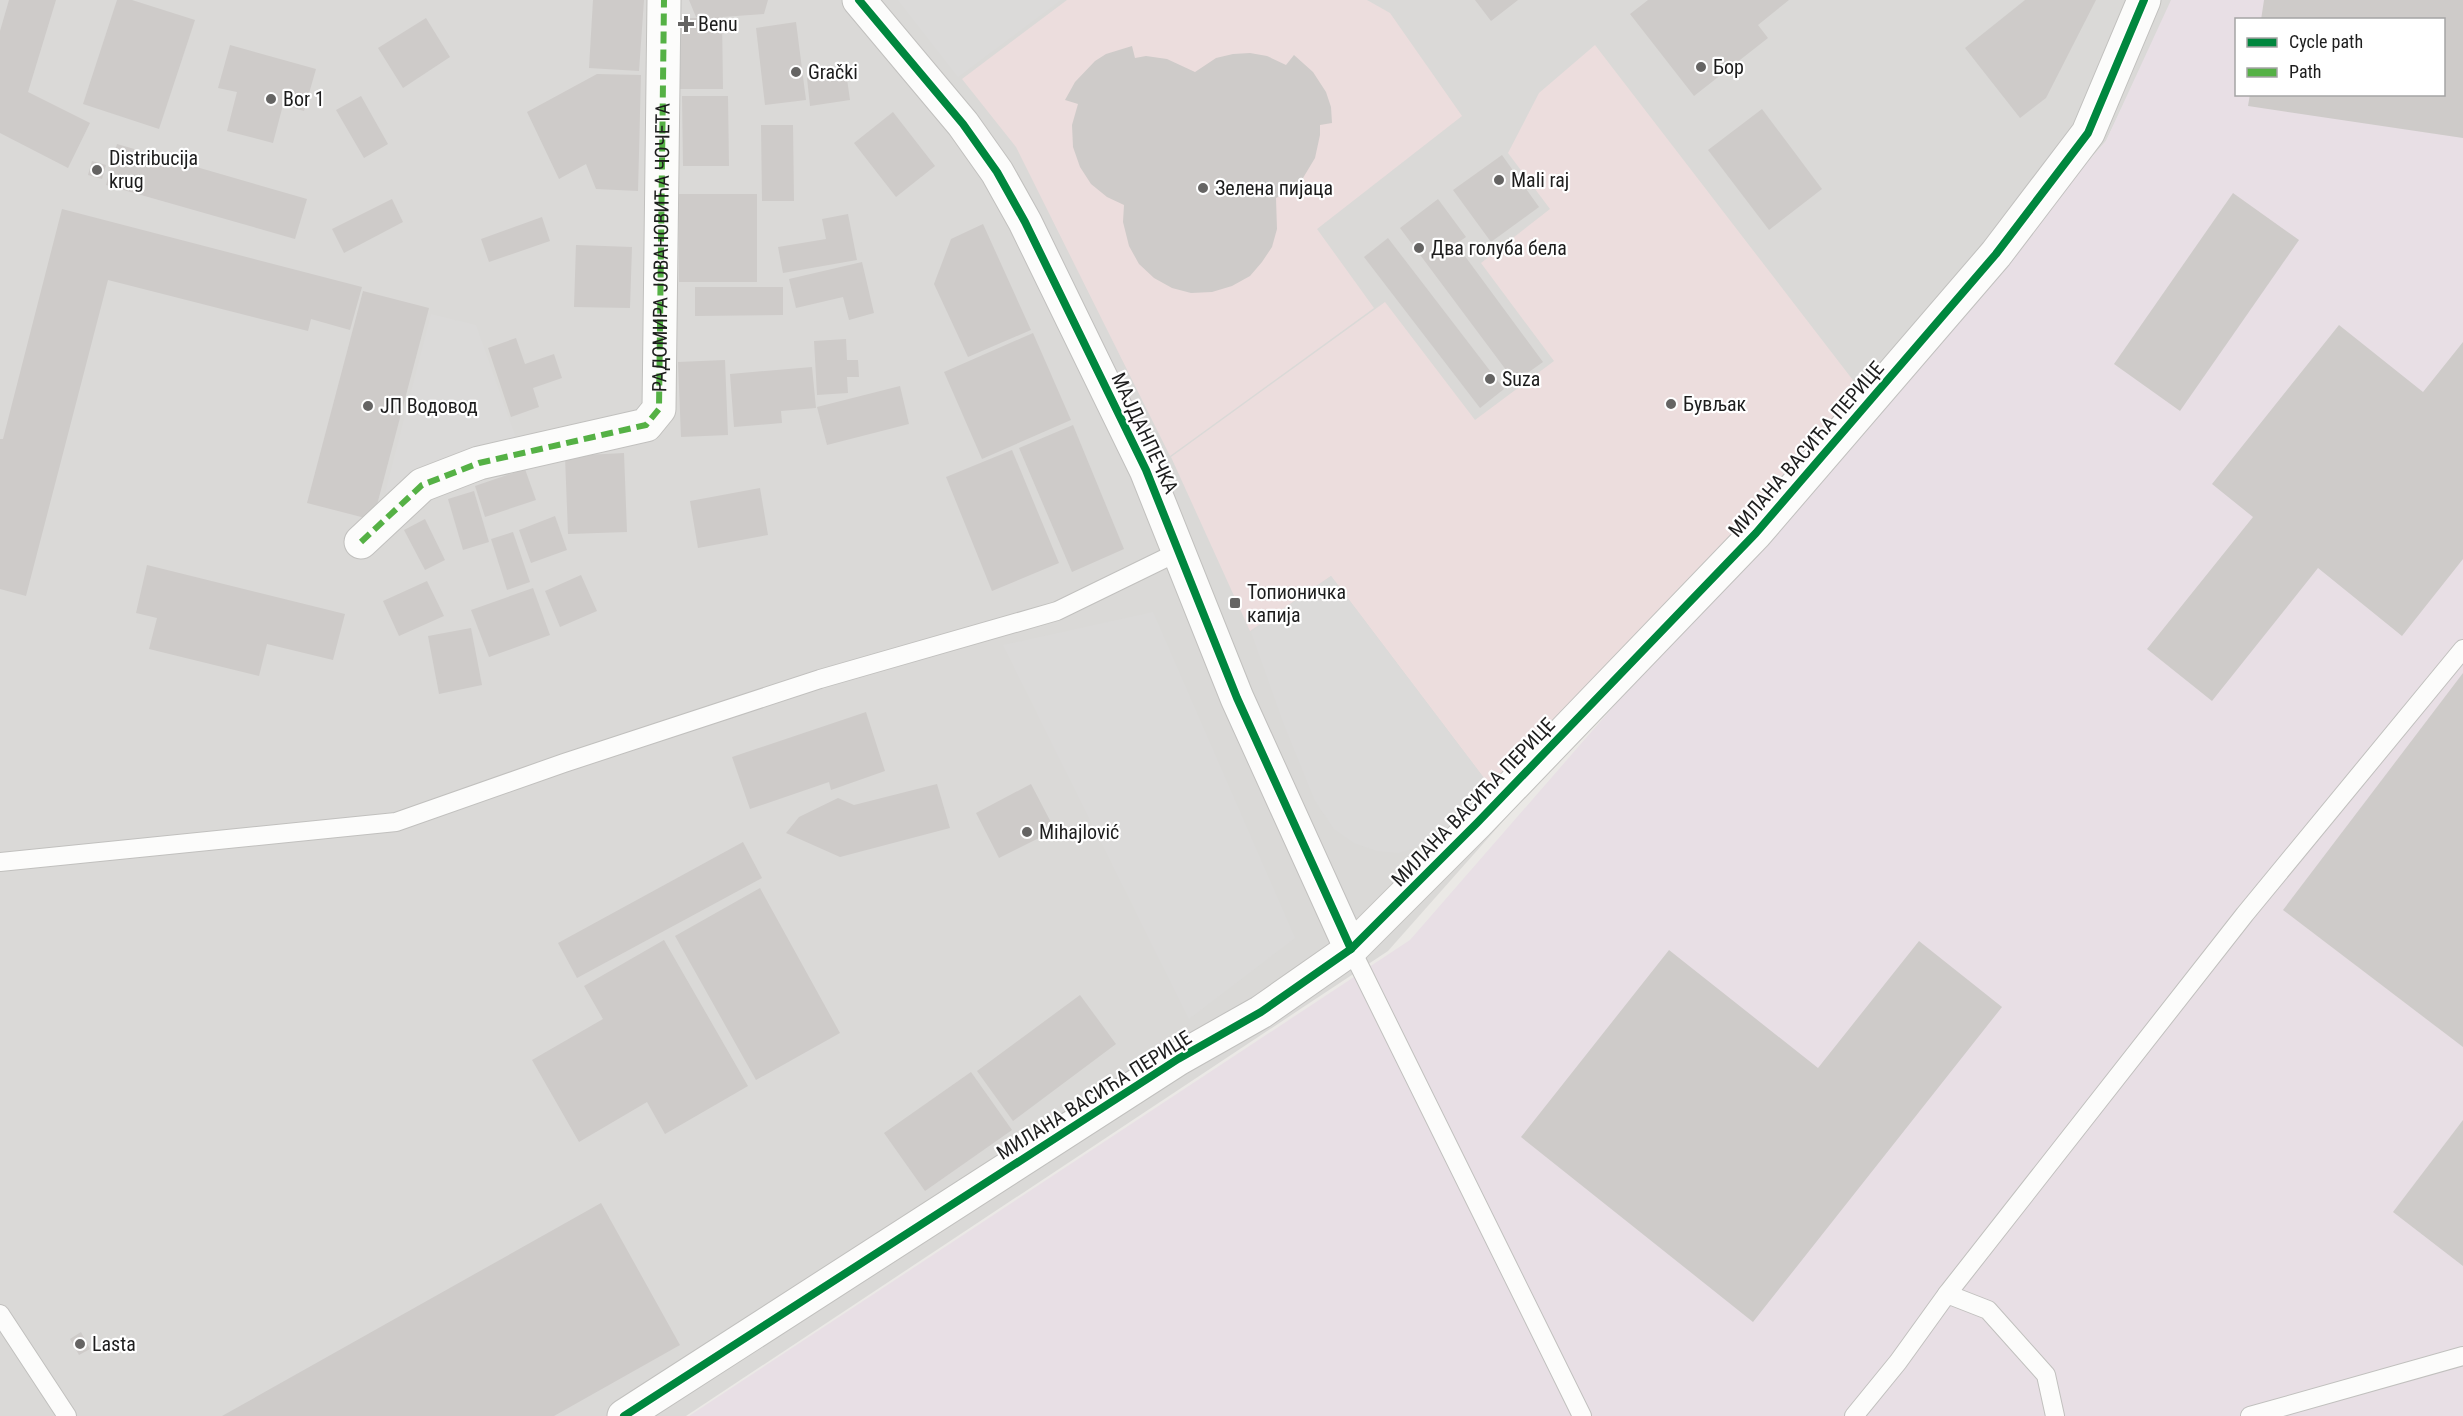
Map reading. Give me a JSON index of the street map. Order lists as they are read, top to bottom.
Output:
{
  "streets": {
    "street": ["РАДОМИРА ЈОВАНОВИЋА ЧОЧЕТА", "МАЈДАНПЕЧКА", "МИЛАНА ВАСИЋА ПЕРИЦЕ"]
  },
  "crossings": [
    ["МАЈДАНПЕЧКА", "МИЛАНА ВАСИЋА ПЕРИЦЕ"]
  ],
  "places": {
    "health": ["Benu"],
    "other": [
      "Бор",
      "Grački",
      "Bor 1",
      "Distribucija krug",
      "Mali raj",
      "Зелена пијаца",
      "Два голуба бела",
      "Suza",
      "Бувљак",
      "ЈП Водовод",
      "Mihajlović",
      "Lasta"
    ],
    "transit": ["Топионичка капија"]
  },
  "legend": ["Cycle path", "Path"]
}
